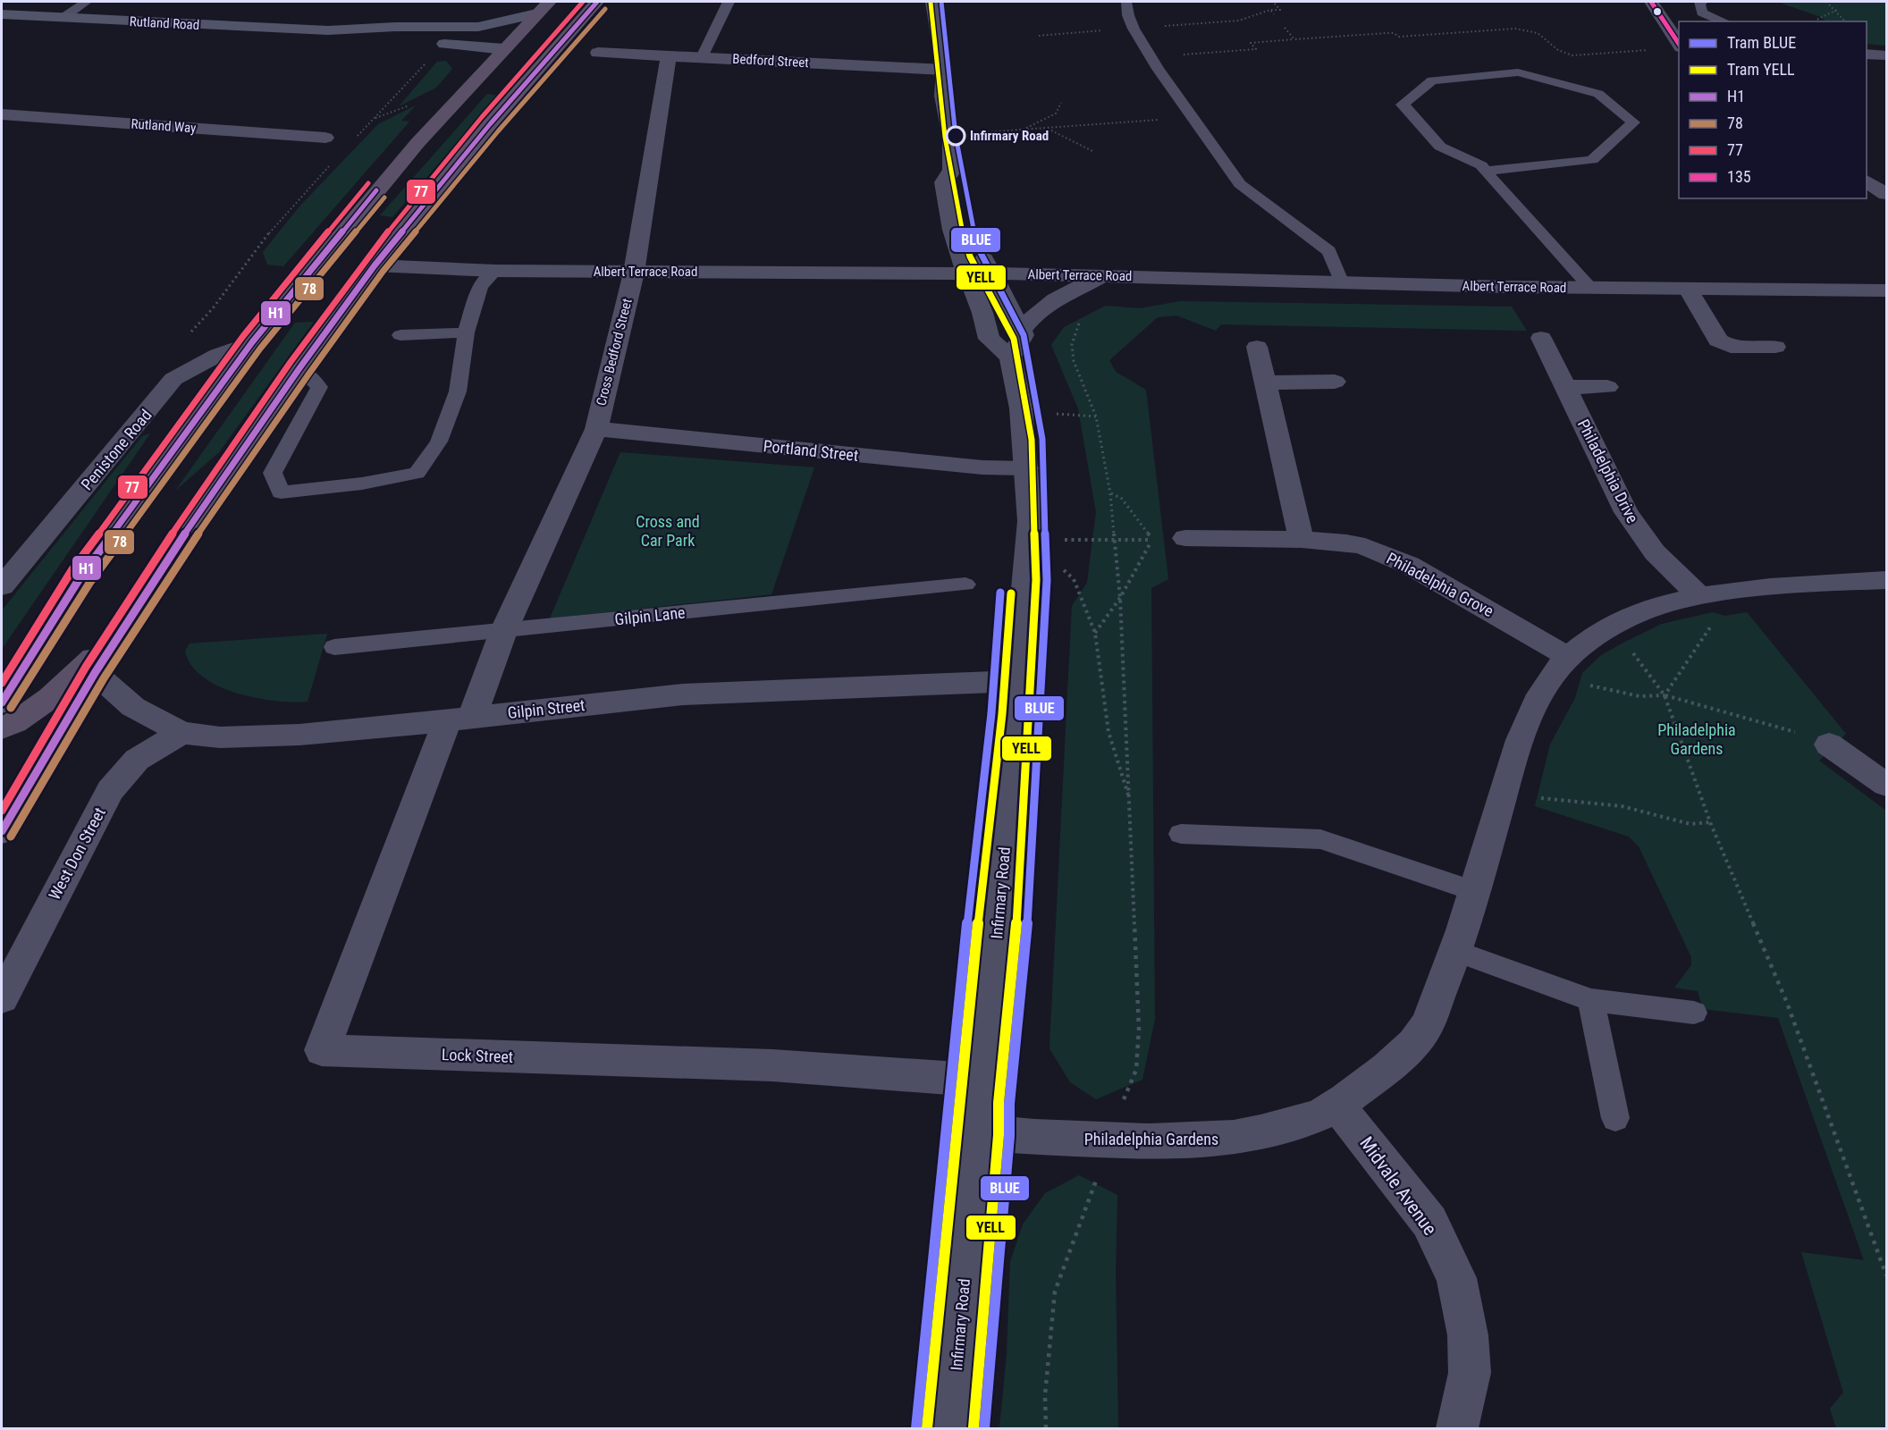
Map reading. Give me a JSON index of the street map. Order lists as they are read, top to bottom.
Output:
{
  "streets": {
    "main road": ["Rutland Road"],
    "street": [
      "Bedford Street",
      "Rutland Way",
      "Albert Terrace Road",
      "Cross Bedford Street",
      "Penistone Road",
      "Portland Street",
      "Philadelphia Drive",
      "Philadelphia Grove",
      "Gilpin Street",
      "West Don Street",
      "Infirmary Road",
      "Lock Street",
      "Philadelphia Gardens",
      "Midvale Avenue"
    ],
    "lane": ["Gilpin Lane"]
  },
  "crossings": [
    ["Bedford Street", "Cross Bedford Street"],
    ["Albert Terrace Road", "Cross Bedford Street"],
    ["Cross Bedford Street", "Portland Street"],
    ["Cross Bedford Street", "Gilpin Lane"],
    ["Cross Bedford Street", "Gilpin Street"],
    ["Cross Bedford Street", "Lock Street"],
    ["Portland Street", "Infirmary Road"],
    ["Philadelphia Drive", "Philadelphia Gardens"],
    ["Philadelphia Grove", "Philadelphia Gardens"],
    ["Gilpin Street", "West Don Street"],
    ["Gilpin Street", "Infirmary Road"],
    ["Gilpin Street", "Lock Street"],
    ["Infirmary Road", "Lock Street"],
    ["Infirmary Road", "Philadelphia Gardens"],
    ["Philadelphia Gardens", "Midvale Avenue"]
  ],
  "parks": ["Cross and Car Park", "Philadelphia Gardens"],
  "places": ["Infirmary Road"],
  "lines": [
    "tram line BLUE",
    "transit line H1",
    "transit line 77",
    "transit line 135",
    "tram line YELL",
    "transit line 78"
  ],
  "legend": [
    "Tram BLUE",
    "Tram YELL",
    "H1",
    "78",
    "77",
    "135"
  ]
}
